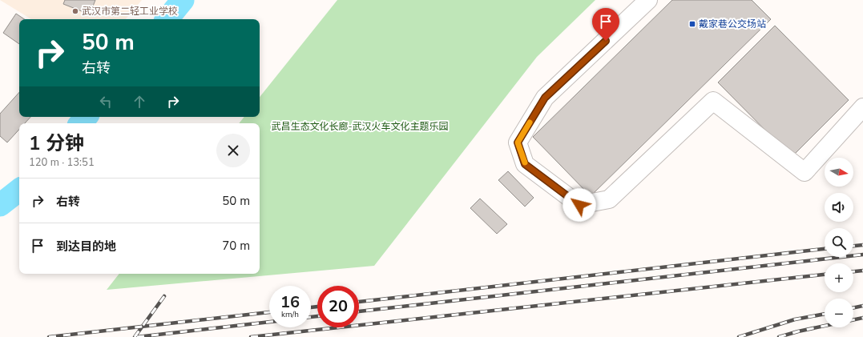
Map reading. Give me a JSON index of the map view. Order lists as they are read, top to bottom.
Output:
{
  "parks": ["武昌生态文化长廊-武汉火车文化主题乐园"],
  "places": {
    "other": ["武汉市第二轻工业学校"],
    "transit": ["戴家巷公交场站"]
  },
  "north": "right",
  "page": {
    "turn": ["50 m", "右转"],
    "heading": ["1 分钟", "120 m · 13:51"],
    "map_buttons": ["+", "−"],
    "list": [
      {
        "name": "右转",
        "value": "50 m"
      },
      {
        "name": "到达目的地",
        "value": "70 m"
      }
    ],
    "speed": "16 km/h",
    "limit": "20"
  }
}
